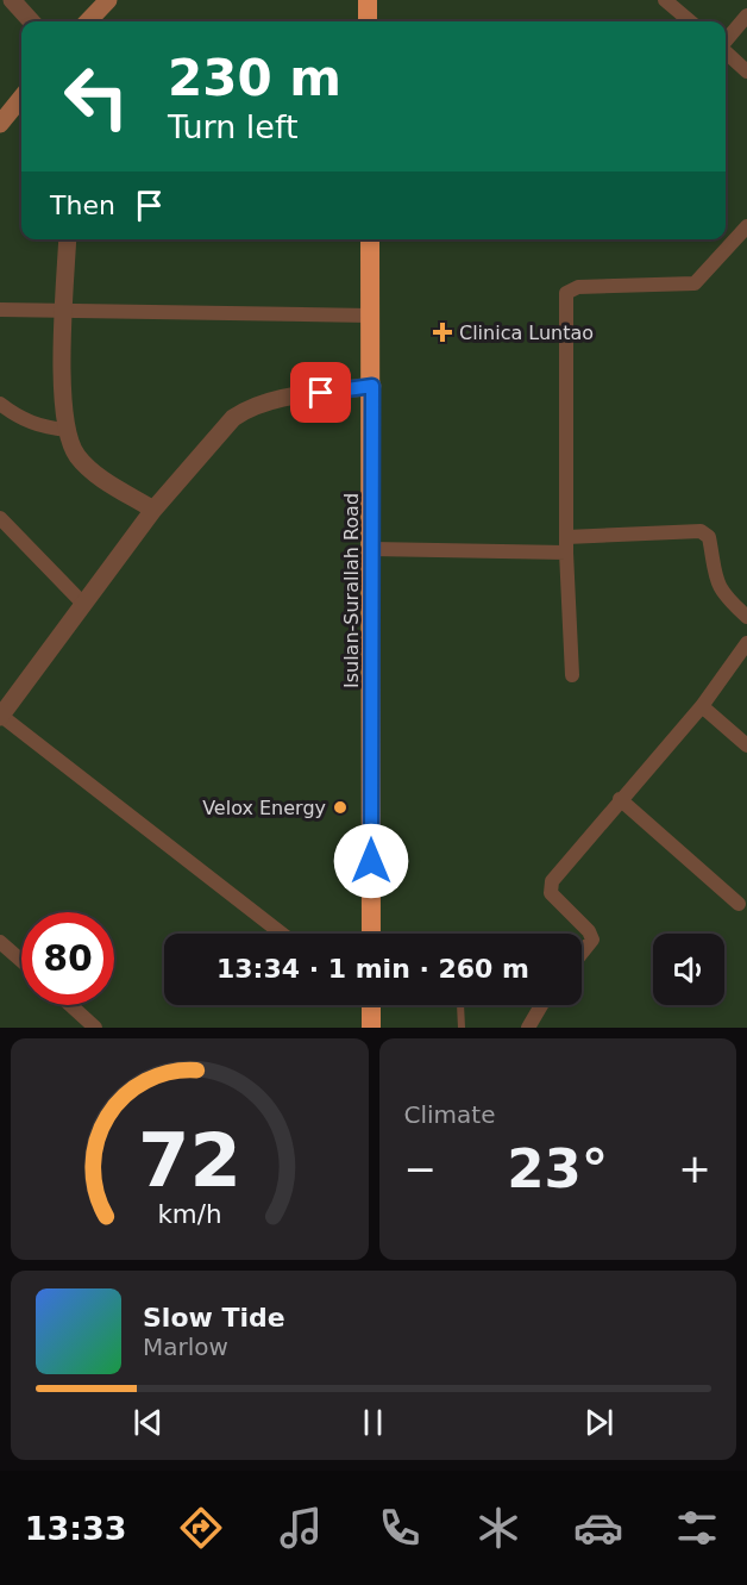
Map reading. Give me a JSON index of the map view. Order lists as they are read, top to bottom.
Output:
{
  "streets": {
    "highway": ["Isulan-Surallah Road"]
  },
  "places": {
    "health": ["Clinica Luntao"],
    "other": ["Velox Energy"]
  },
  "page": {
    "turn": ["230 m", "Turn left"],
    "then": "Then",
    "limit": "80",
    "trip": "13:34 · 1 min · 260 m",
    "tile": "Climate",
    "heat": ["−", "23°", "+"],
    "song": ["Slow Tide", "Marlow"],
    "tabs": "13:33",
    "gauge": ["72", "km/h"]
  }
}
